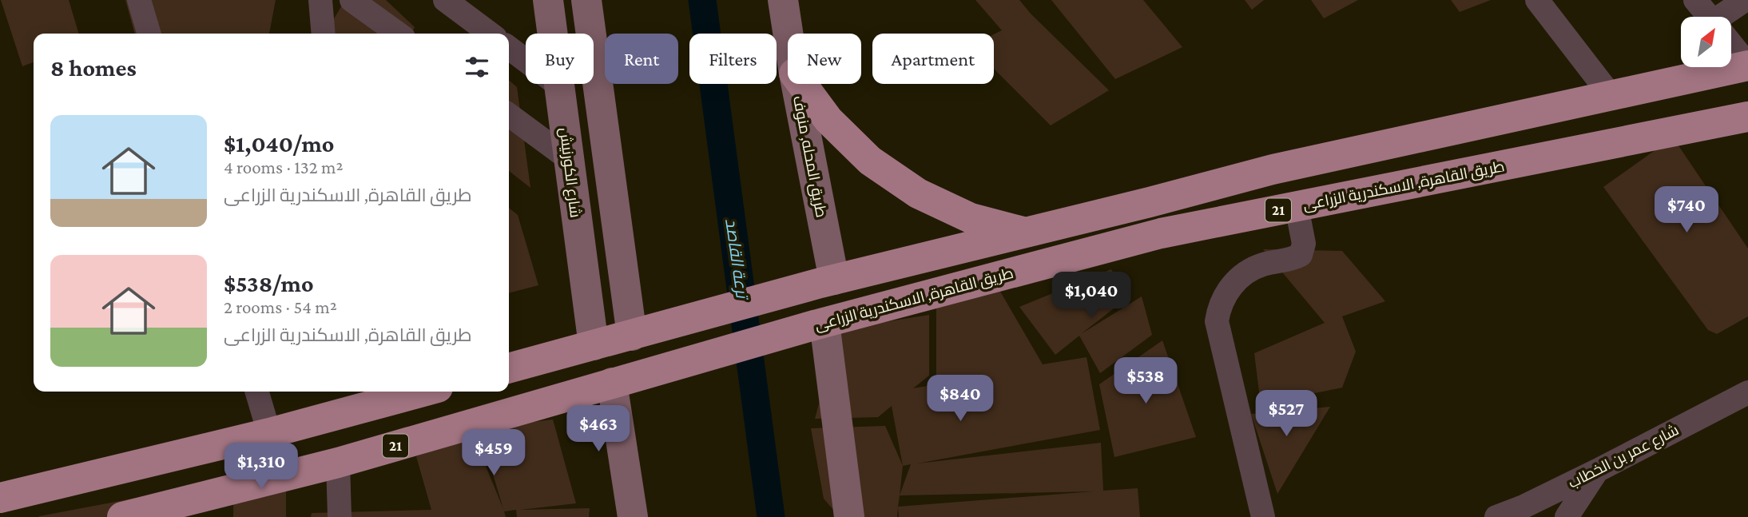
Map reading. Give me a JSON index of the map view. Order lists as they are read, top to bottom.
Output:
{
  "streets": {
    "highway": ["طريق القاهرة, الاسكندرية الزراعى", "21"],
    "main road": ["طريق المحله, منوف", "شارع الكورنيش"],
    "street": ["شارع عمر بن الخطاب"]
  },
  "water": ["ترعة القاصد"],
  "north": "top right",
  "page": {
    "chip": [
      "Buy",
      "Rent",
      "Filters",
      "New",
      "Apartment"
    ],
    "heading": "8 homes",
    "list": [
      {
        "name": "$1,040/mo",
        "note": "4 rooms · 132 m² · طريق القاهرة, الاسكندرية الزراعى"
      },
      {
        "name": "$538/mo",
        "note": "2 rooms · 54 m² · طريق القاهرة, الاسكندرية الزراعى"
      }
    ],
    "price": [
      "$740",
      "$1,040",
      "$538",
      "$840",
      "$527",
      "$463",
      "$459",
      "$1,310"
    ]
  }
}
